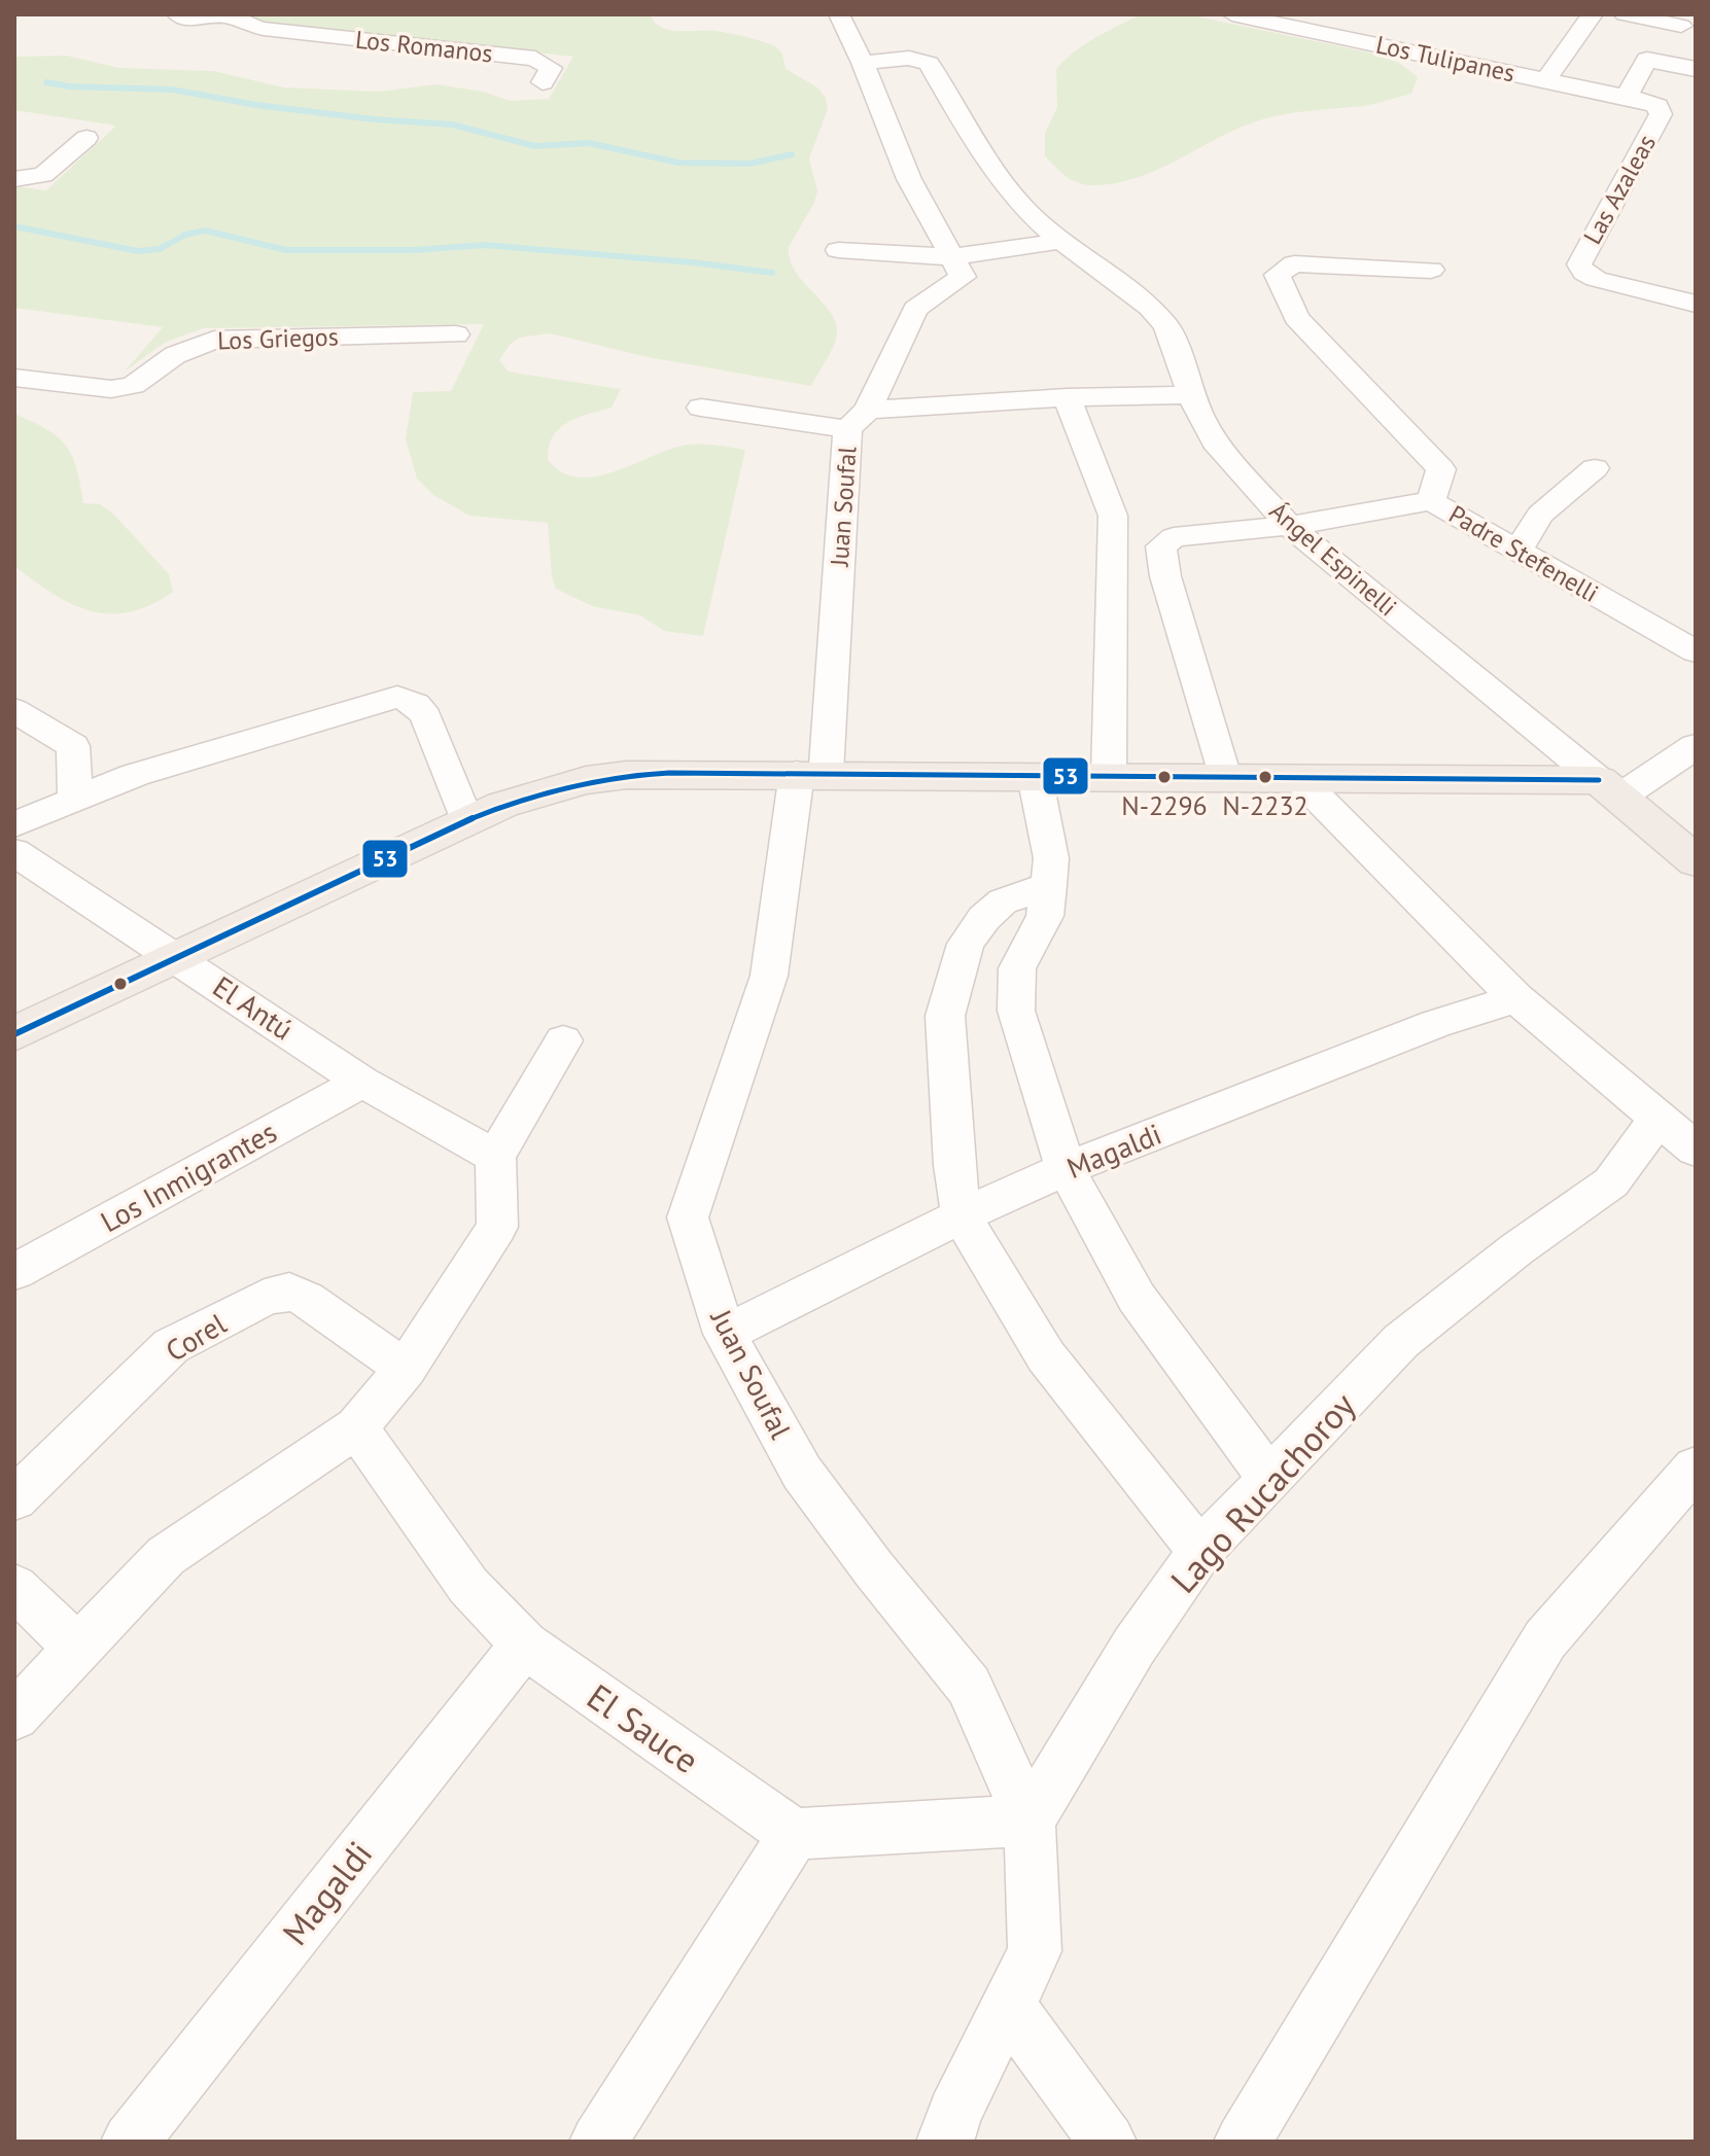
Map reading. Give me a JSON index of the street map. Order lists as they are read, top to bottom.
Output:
{
  "streets": {
    "main road": ["Ángel Espinelli"],
    "street": [
      "Los Romanos",
      "Los Tulipanes",
      "Las Azaleas",
      "Los Griegos",
      "Juan Soufal",
      "Padre Stefenelli",
      "El Antú",
      "Magaldi",
      "Los Inmigrantes",
      "Corel",
      "Lago Rucachoroy",
      "El Sauce"
    ]
  },
  "crossings": [
    ["Los Tulipanes", "Las Azaleas"],
    ["Juan Soufal", "Magaldi"],
    ["Juan Soufal", "Lago Rucachoroy"],
    ["El Antú", "Los Inmigrantes"],
    ["Magaldi", "El Sauce"]
  ],
  "places": ["N-2296", "N-2232"],
  "lines": ["transit line 53"]
}
